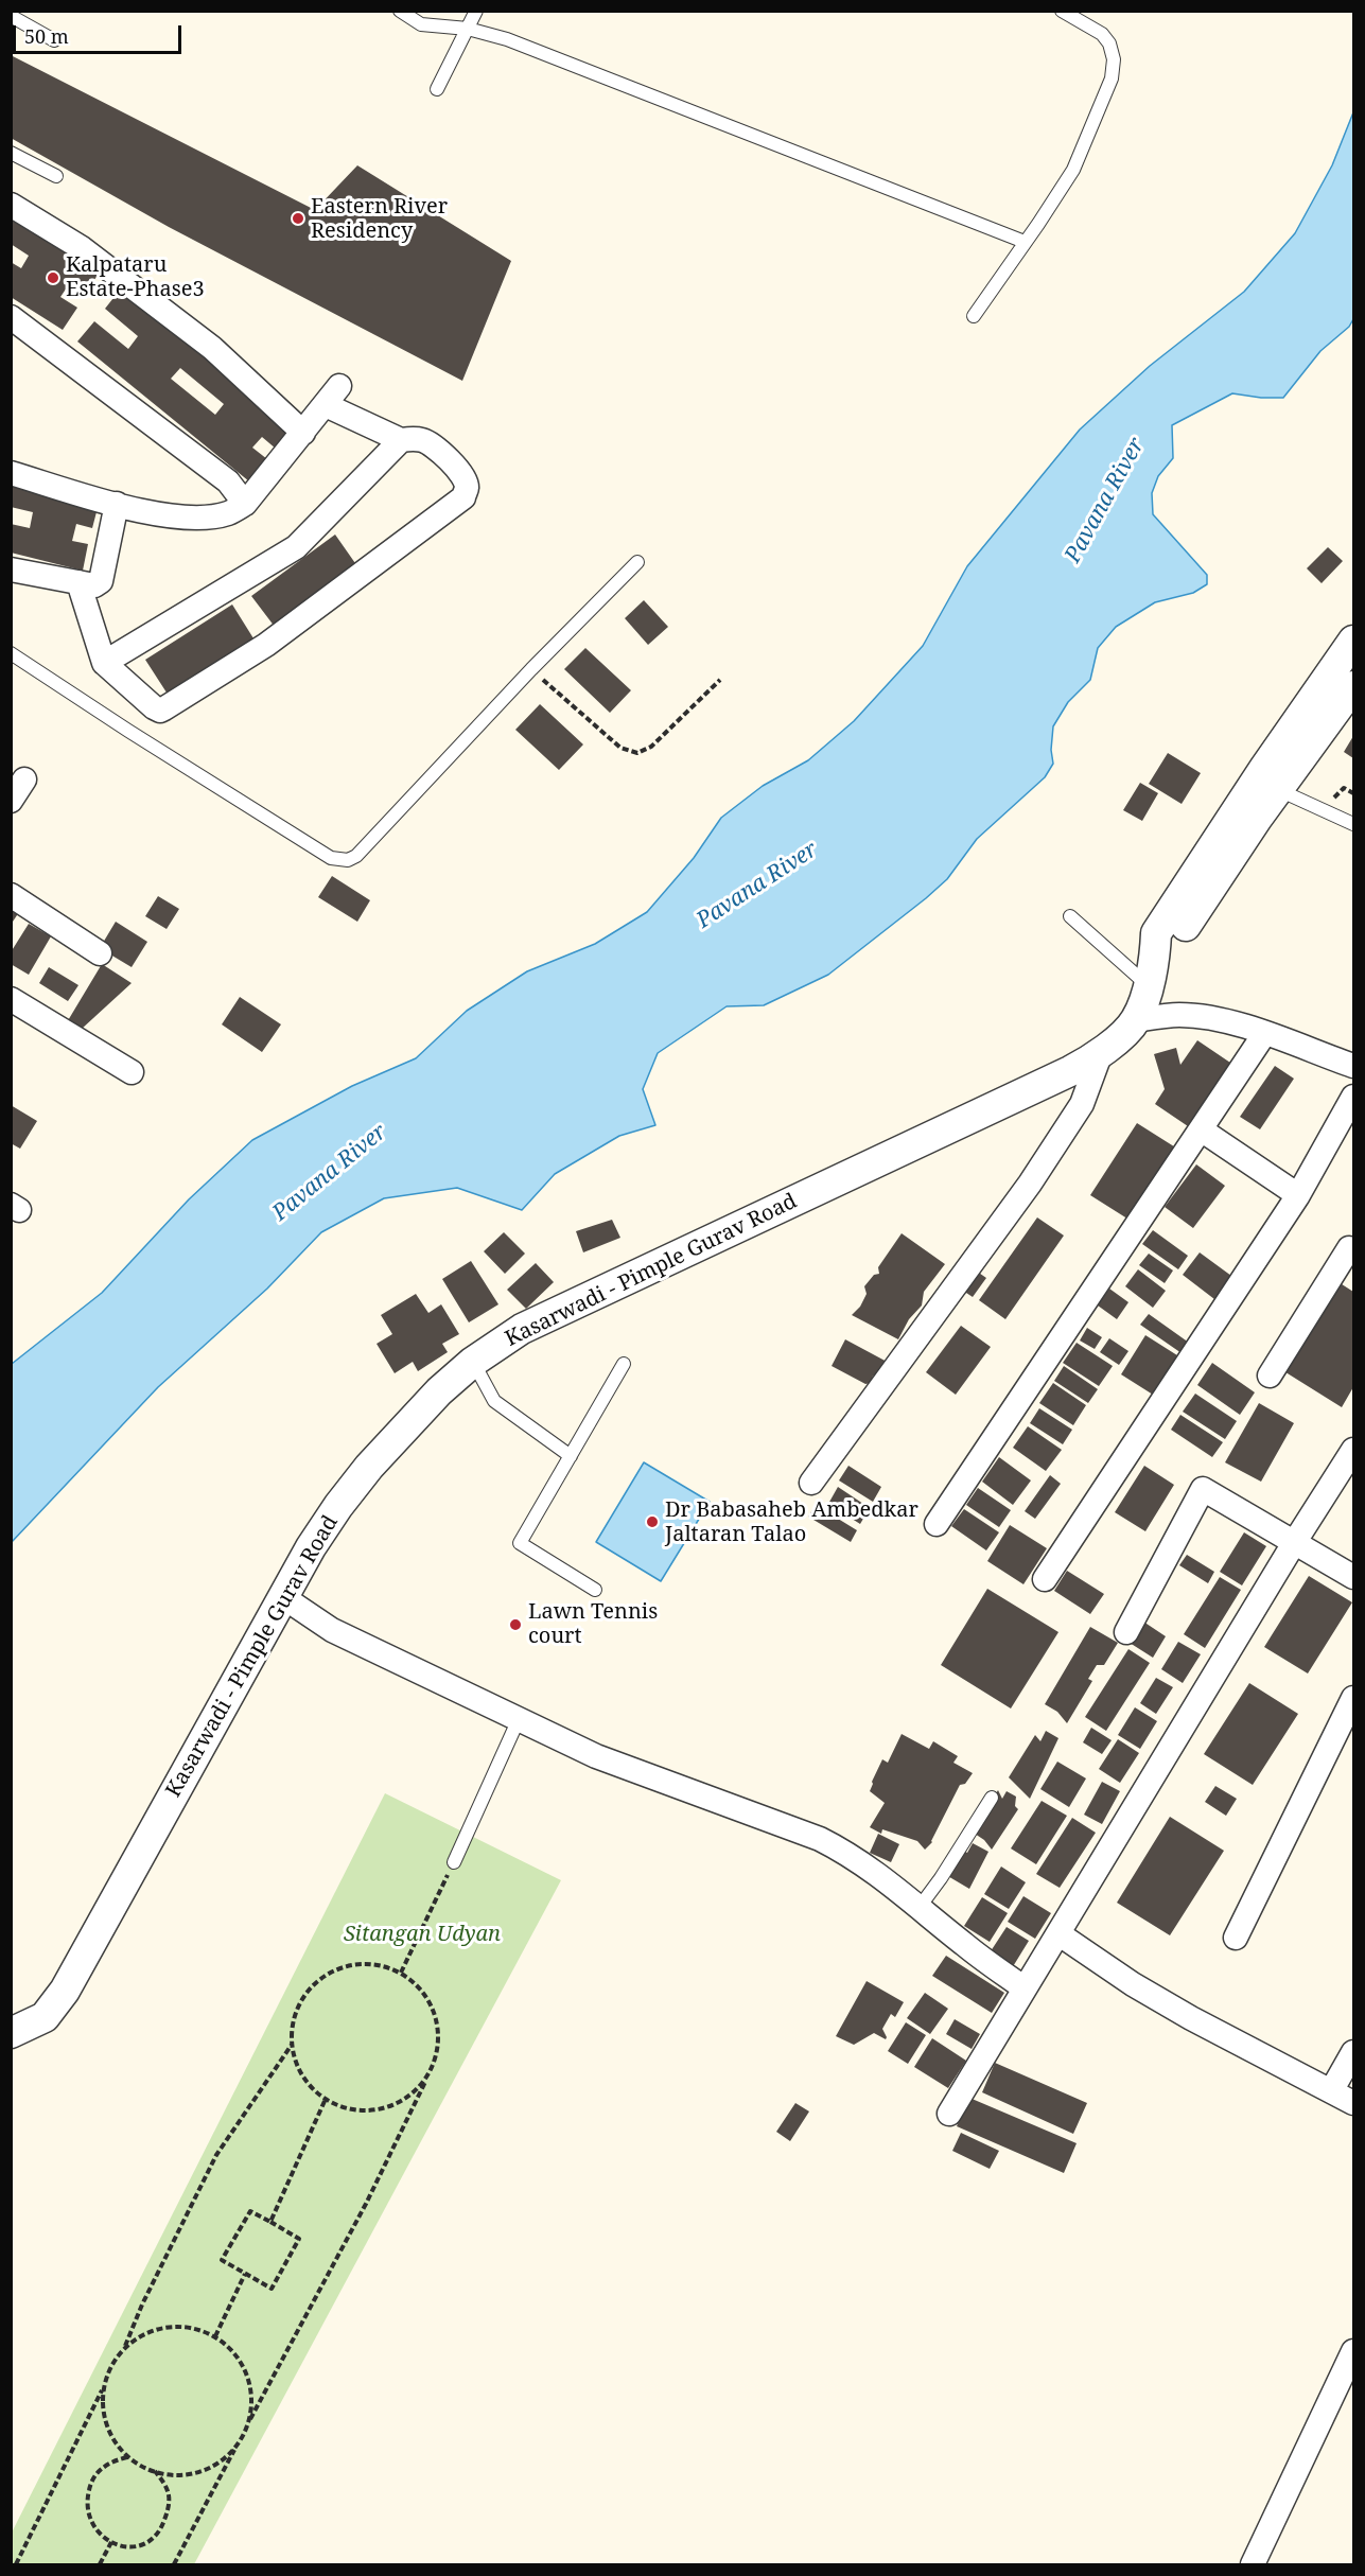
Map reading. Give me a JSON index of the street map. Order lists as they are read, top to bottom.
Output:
{
  "streets": {
    "street": ["Kasarwadi - Pimple Gurav Road"]
  },
  "water": ["Pavana River"],
  "parks": ["Sitangan Udyan"],
  "places": [
    "Eastern River Residency",
    "Kalpataru Estate-Phase3",
    "Dr Babasaheb Ambedkar Jaltaran Talao",
    "Lawn Tennis court"
  ],
  "scale_bar": "50 m"
}
